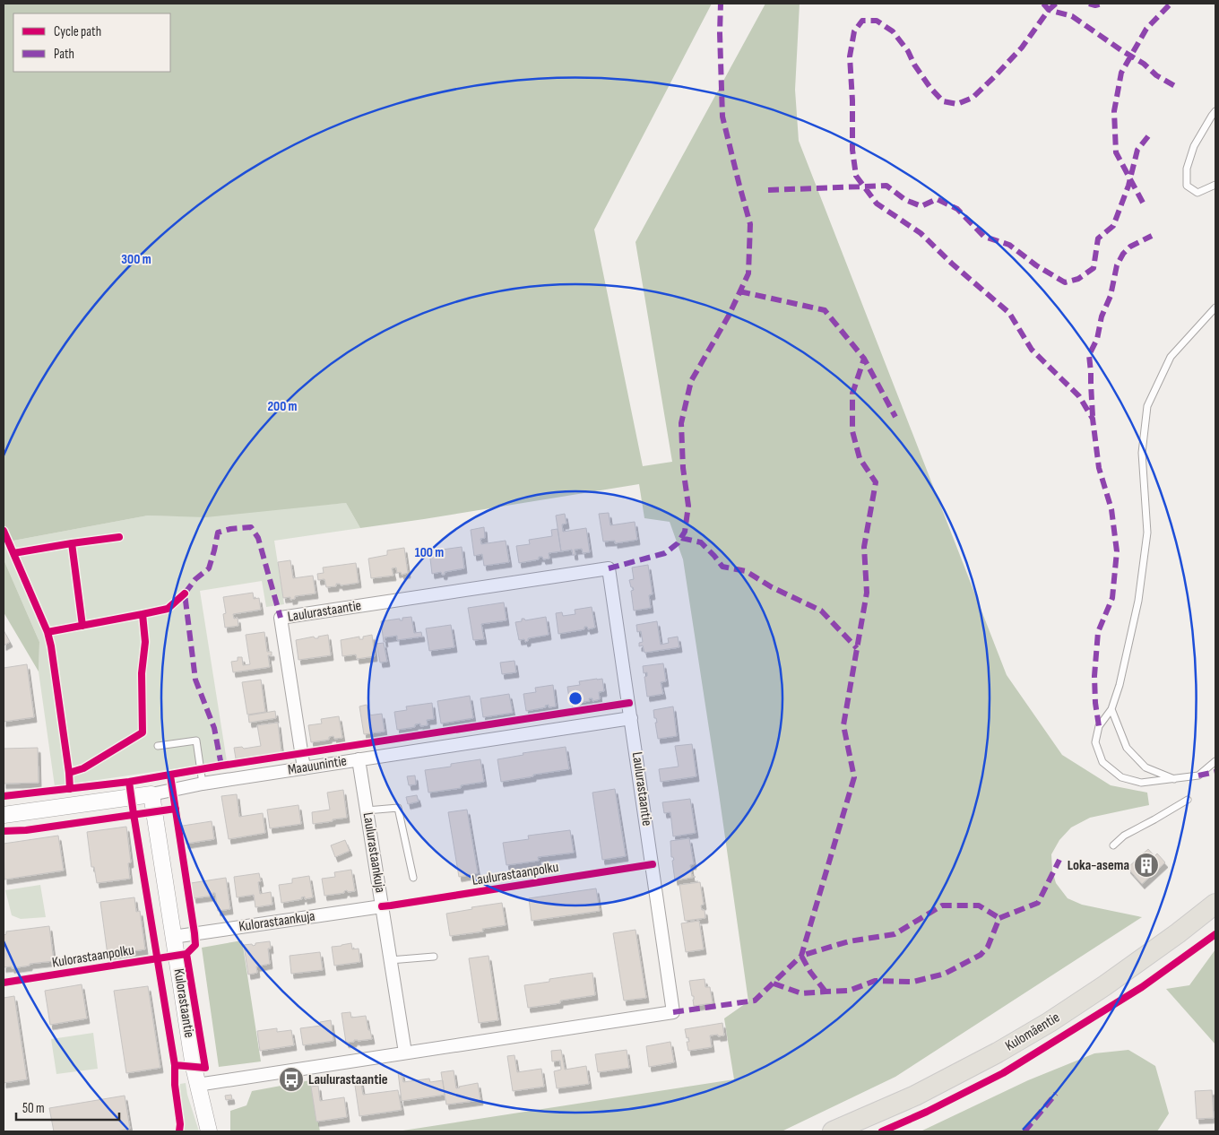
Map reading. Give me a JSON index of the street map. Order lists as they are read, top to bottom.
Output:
{
  "streets": {
    "main road": ["Kulomäentie"],
    "street": [
      "Laulurastaantie",
      "Maauunintie",
      "Laulurastaankuja",
      "Kulorastaankuja",
      "Kulorastaantie"
    ],
    "cycle path": ["Laulurastaanpolku", "Kulorastaanpolku"]
  },
  "crossings": [
    ["Laulurastaantie", "Maauunintie"],
    ["Laulurastaantie", "Laulurastaankuja"],
    ["Laulurastaantie", "Kulorastaantie"],
    ["Maauunintie", "Laulurastaankuja"],
    ["Maauunintie", "Kulorastaantie"],
    ["Laulurastaankuja", "Kulorastaankuja"],
    ["Kulorastaankuja", "Kulorastaantie"]
  ],
  "places": {
    "building": ["Loka-asema"],
    "bus stop": ["Laulurastaantie"]
  },
  "legend": ["Cycle path", "Path"],
  "scale_bar": "50 m",
  "rings": ["300 m", "200 m", "100 m"]
}
